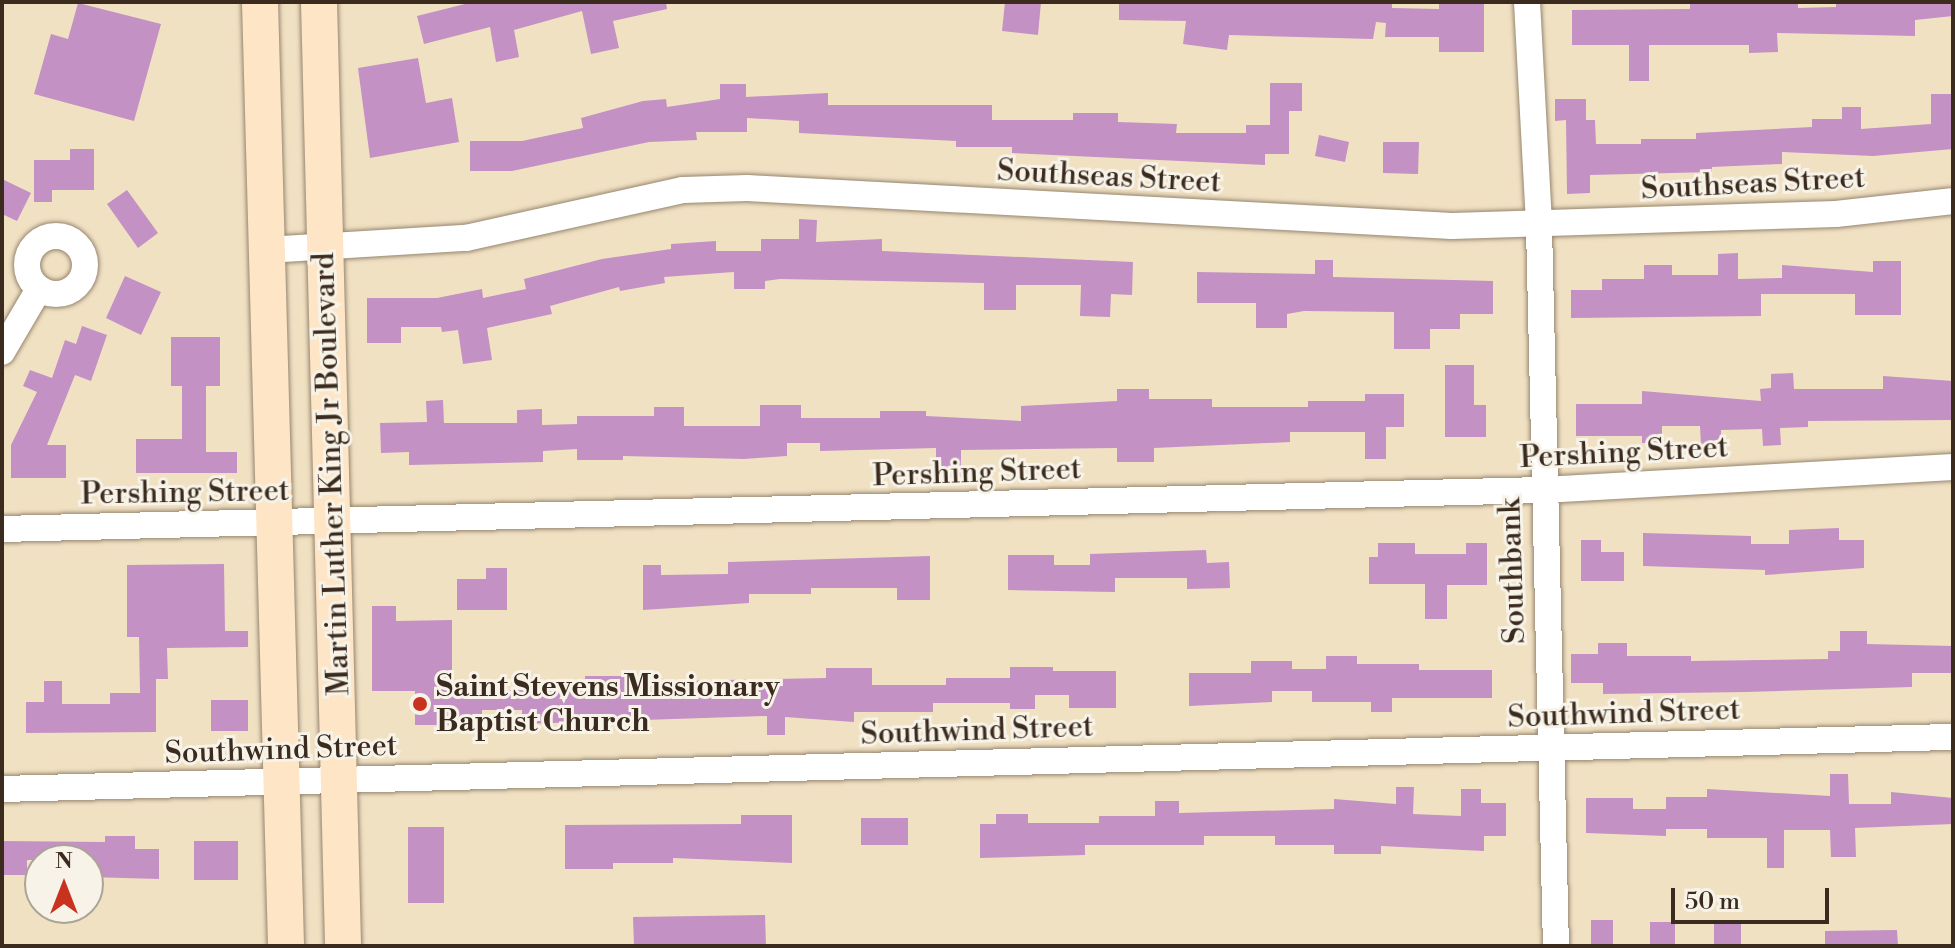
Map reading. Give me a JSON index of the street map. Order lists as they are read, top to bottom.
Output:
{
  "streets": {
    "main road": ["Martin Luther King Jr Boulevard"],
    "street": [
      "Southseas Street",
      "Pershing Street",
      "Southbank",
      "Southwind Street"
    ]
  },
  "crossings": [
    ["Southseas Street", "Martin Luther King Jr Boulevard"],
    ["Southseas Street", "Southbank"],
    ["Pershing Street", "Martin Luther King Jr Boulevard"],
    ["Pershing Street", "Southbank"],
    ["Martin Luther King Jr Boulevard", "Southwind Street"],
    ["Southbank", "Southwind Street"]
  ],
  "places": ["Saint Stevens Missionary Baptist Church"],
  "scale_bar": "50 m",
  "north": "top"
}
